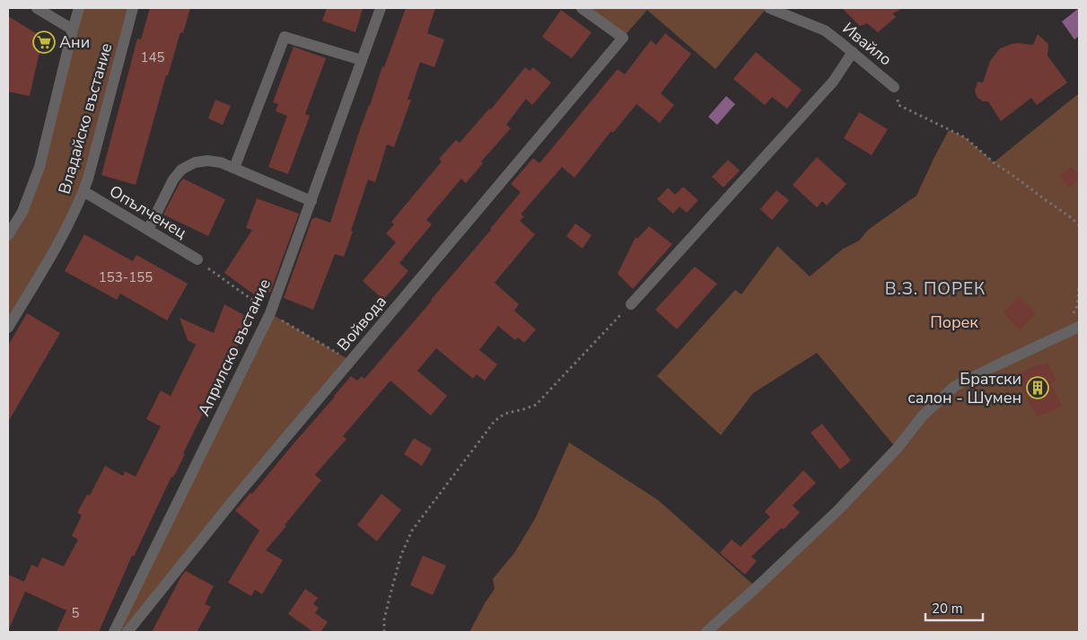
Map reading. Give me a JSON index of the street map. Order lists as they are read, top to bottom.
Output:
{
  "streets": {
    "street": [
      "Ивайло",
      "Владайско въстание",
      "Опълченец",
      "Войвода",
      "Априлско въстание"
    ]
  },
  "crossings": [
    ["Владайско въстание", "Опълченец"]
  ],
  "districts": ["В.З. ПОРЕК"],
  "parks": ["Порек"],
  "places": {
    "supermarket": ["Ани"],
    "building": ["Братски салон - Шумен"]
  },
  "house_numbers": ["145", "153-155", "5"],
  "scale_bar": "20 m"
}
